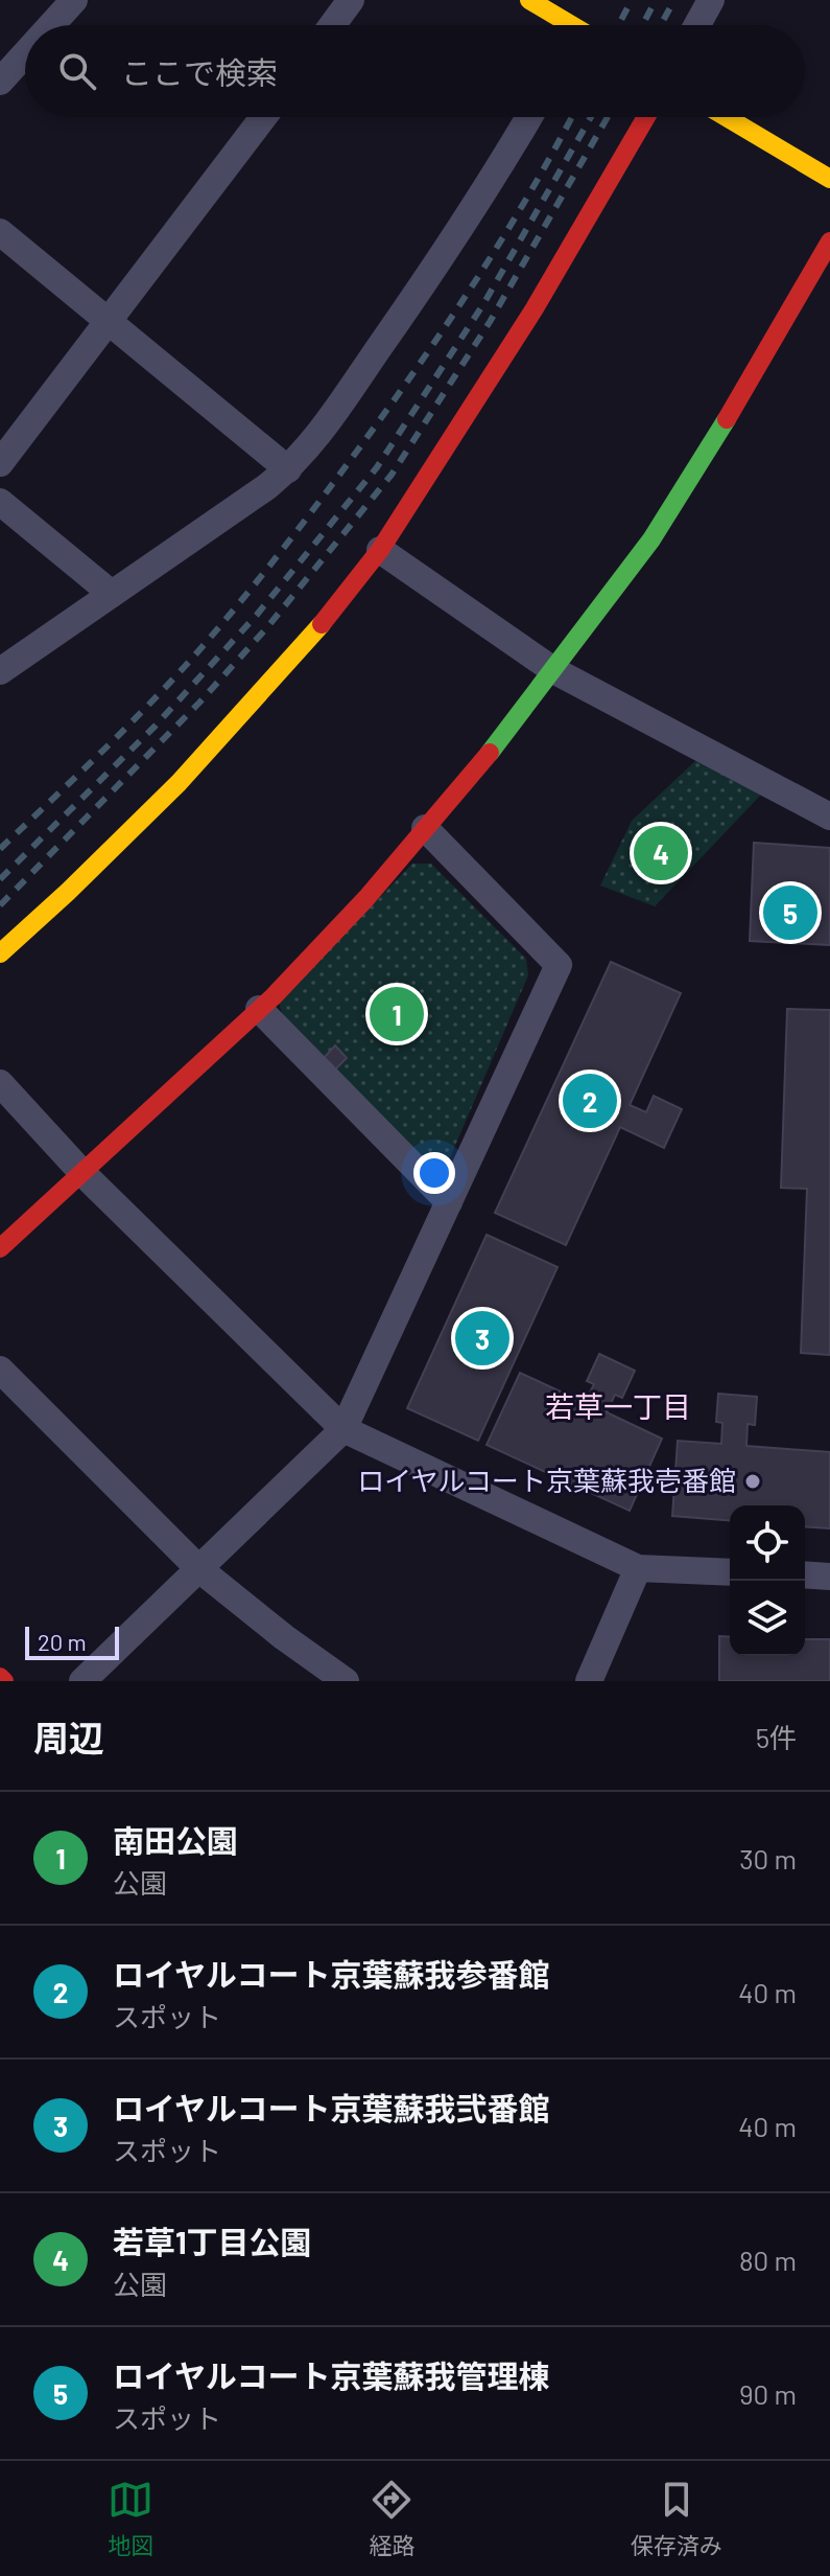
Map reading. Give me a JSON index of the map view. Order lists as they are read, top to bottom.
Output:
{
  "districts": ["若草一丁目"],
  "places": ["ロイヤルコート京葉蘇我壱番館"],
  "scale_bar": "20 m",
  "page": {
    "search": "ここで検索",
    "pins": [
      "4",
      "5",
      "1",
      "2",
      "3"
    ],
    "scale": "20 m",
    "heading": ["周辺", "5件"],
    "list": [
      {
        "mark": "1",
        "name": "南田公園",
        "note": "公園",
        "value": "30 m"
      },
      {
        "mark": "2",
        "name": "ロイヤルコート京葉蘇我参番館",
        "note": "スポット",
        "value": "40 m"
      },
      {
        "mark": "3",
        "name": "ロイヤルコート京葉蘇我弐番館",
        "note": "スポット",
        "value": "40 m"
      },
      {
        "mark": "4",
        "name": "若草1丁目公園",
        "note": "公園",
        "value": "80 m"
      },
      {
        "mark": "5",
        "name": "ロイヤルコート京葉蘇我管理棟",
        "note": "スポット",
        "value": "90 m"
      }
    ],
    "nav": ["地図", "経路", "保存済み"]
  }
}
